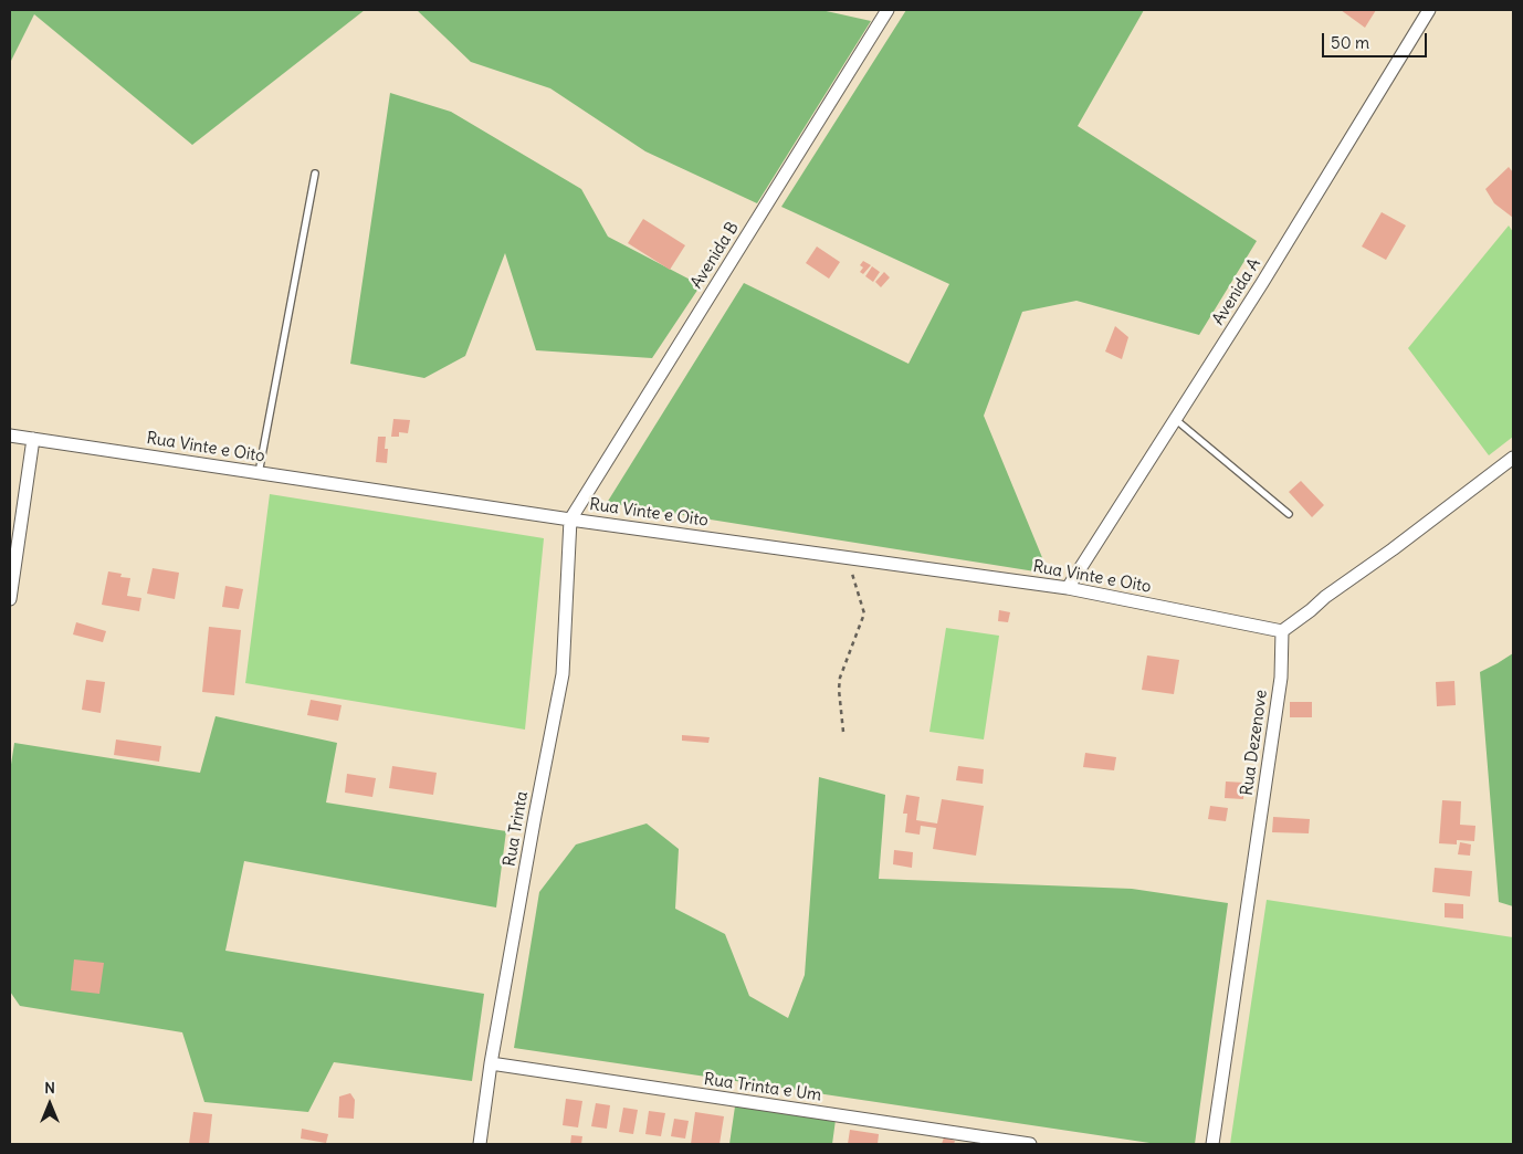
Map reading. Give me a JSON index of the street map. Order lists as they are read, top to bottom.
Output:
{
  "streets": {
    "street": [
      "Avenida B",
      "Avenida A",
      "Rua Vinte e Oito",
      "Rua Dezenove",
      "Rua Trinta",
      "Rua Trinta e Um"
    ]
  },
  "crossings": [
    ["Avenida B", "Rua Vinte e Oito"],
    ["Avenida B", "Rua Trinta"],
    ["Avenida A", "Rua Vinte e Oito"],
    ["Rua Vinte e Oito", "Rua Dezenove"],
    ["Rua Vinte e Oito", "Rua Trinta"],
    ["Rua Trinta", "Rua Trinta e Um"]
  ],
  "scale_bar": "50 m",
  "north": "top"
}
